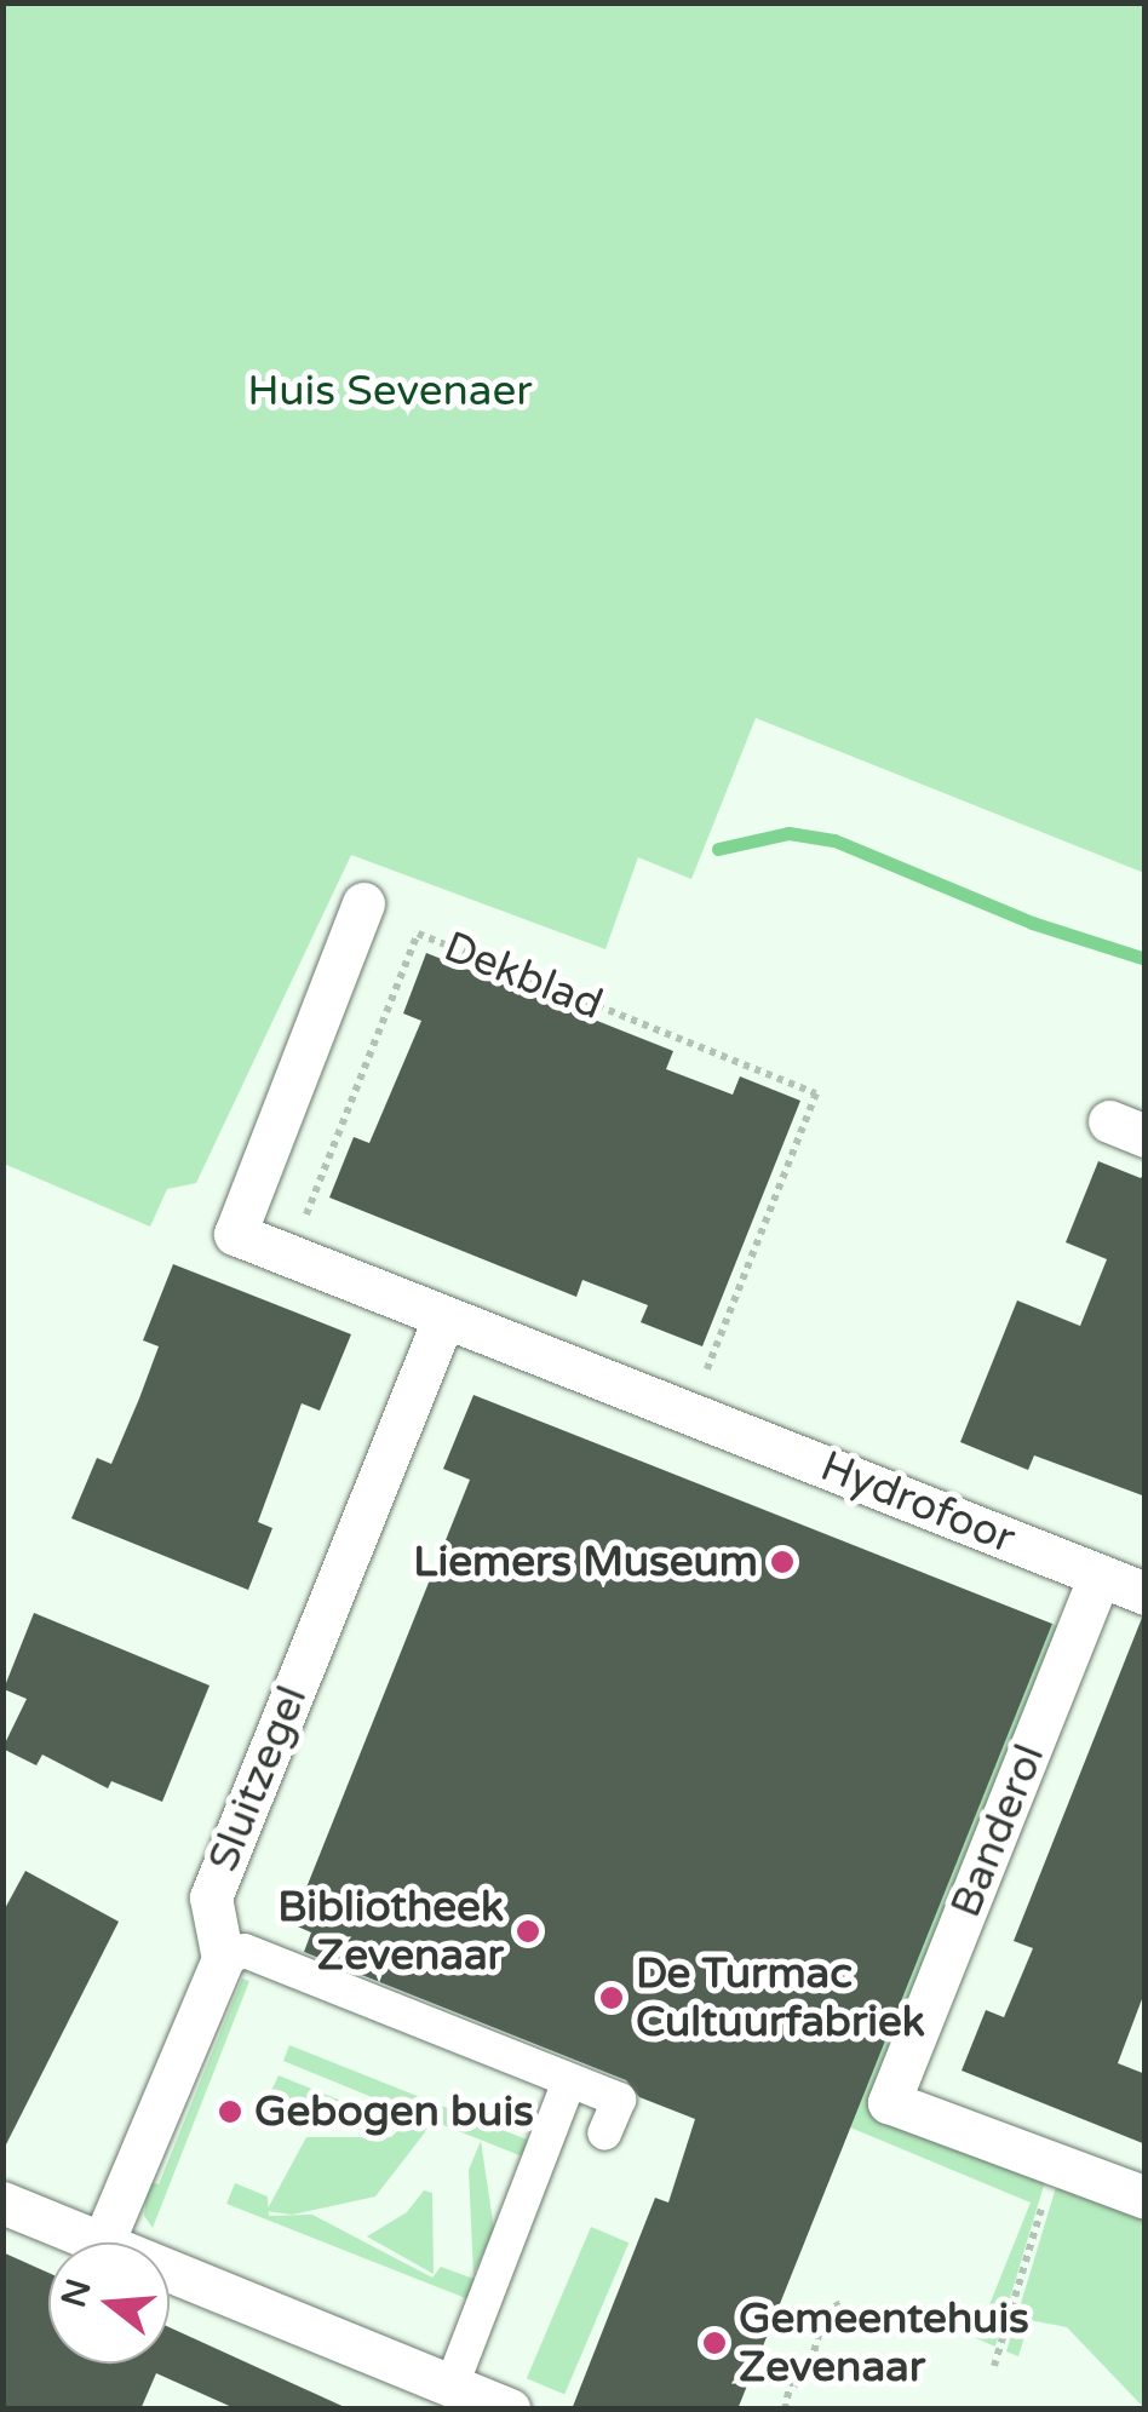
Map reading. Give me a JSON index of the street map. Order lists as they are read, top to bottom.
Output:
{
  "streets": {
    "street": ["Hydrofoor", "Sluitzegel", "Banderol"],
    "path": ["Dekblad"]
  },
  "crossings": [
    ["Dekblad", "Hydrofoor"],
    ["Hydrofoor", "Sluitzegel"],
    ["Hydrofoor", "Banderol"]
  ],
  "parks": ["Huis Sevenaer"],
  "places": [
    "Liemers Museum",
    "Bibliotheek Zevenaar",
    "De Turmac Cultuurfabriek",
    "Gebogen buis",
    "Gemeentehuis Zevenaar"
  ],
  "north": "left"
}
